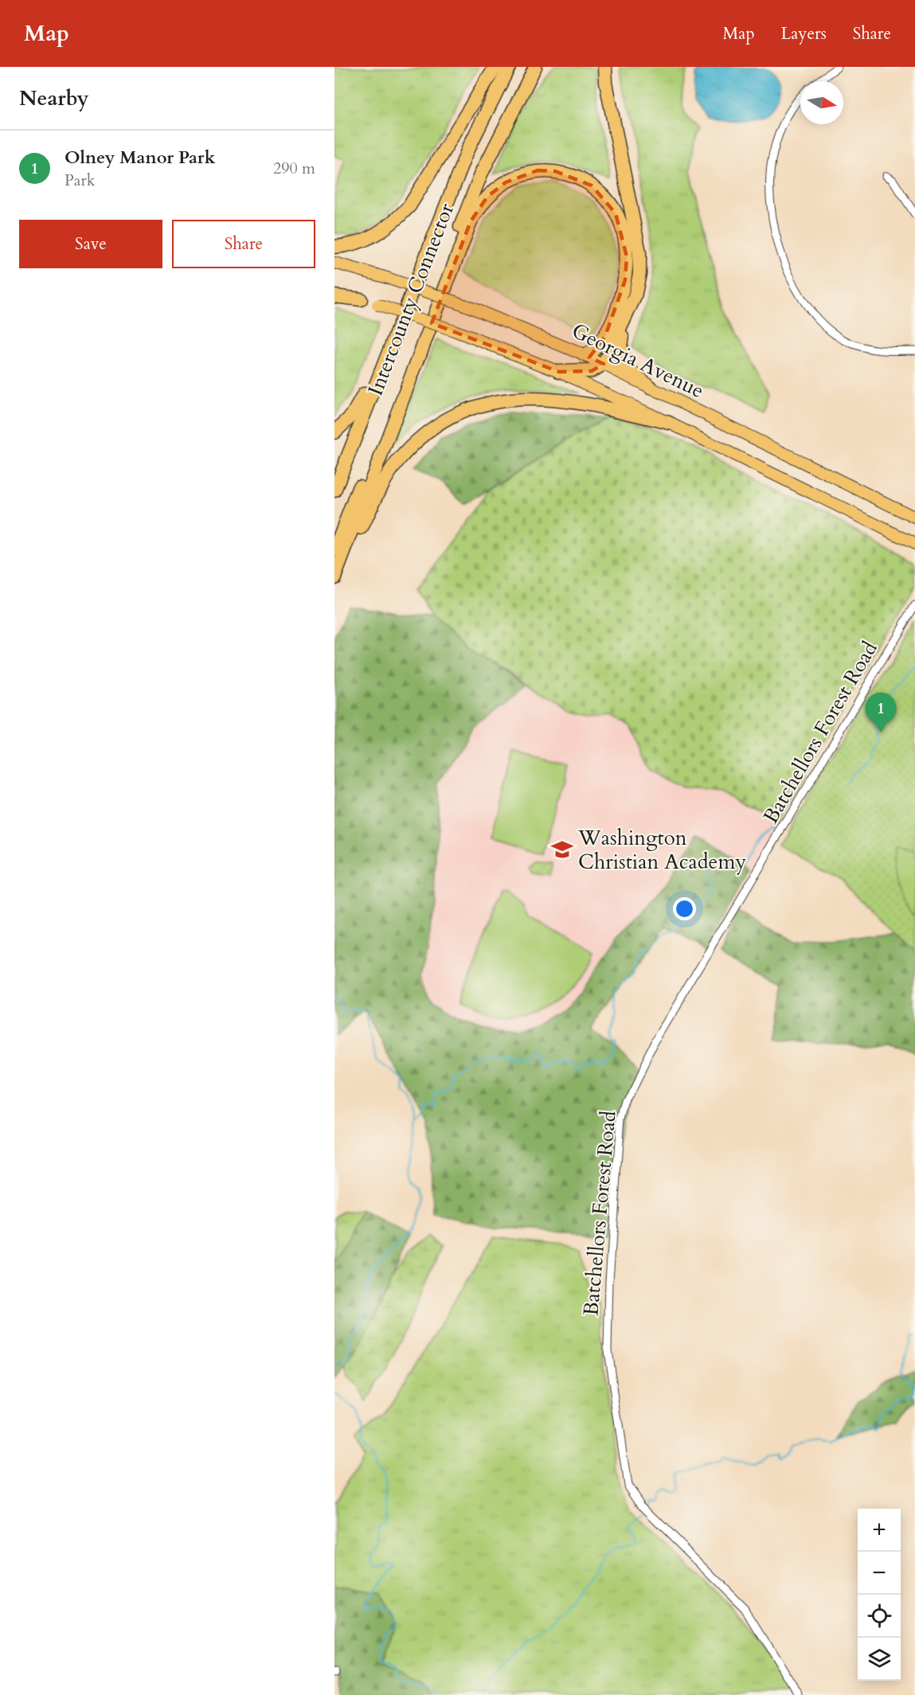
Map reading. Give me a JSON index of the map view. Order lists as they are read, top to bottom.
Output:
{
  "streets": {
    "highway": ["Intercounty Connector"],
    "main road": ["Georgia Avenue"],
    "street": ["Batchellors Forest Road"]
  },
  "places": {
    "school or university": ["Washington Christian Academy"]
  },
  "north": "right",
  "page": {
    "header": "Map",
    "nav": ["Map", "Layers", "Share"],
    "heading": "Nearby",
    "list": [
      {
        "mark": "1",
        "name": "Olney Manor Park",
        "note": "Park",
        "value": "290 m"
      }
    ],
    "buttons": ["Save", "Share"],
    "pins": "1",
    "map_buttons": ["+", "−"]
  }
}
